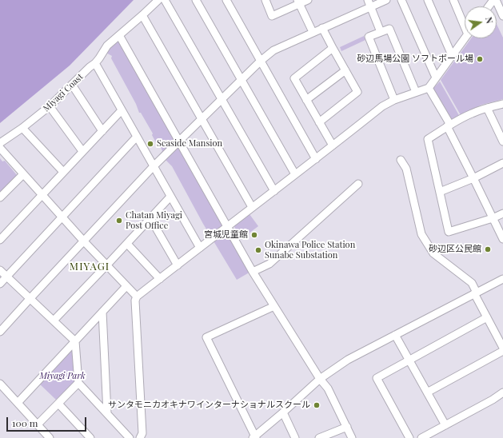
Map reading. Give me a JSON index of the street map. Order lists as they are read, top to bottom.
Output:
{
  "streets": {
    "street": ["Miyagi Coast"]
  },
  "districts": ["MIYAGI"],
  "parks": ["Miyagi Park"],
  "places": [
    "砂辺馬場公園 ソフトボール場",
    "Seaside Mansion",
    "Chatan Miyagi Post Office",
    "宮城児童館",
    "砂辺区公民館",
    "Okinawa Police Station Sunabe Substation",
    "サンタモニカオキナワインターナショナルスクール"
  ],
  "scale_bar": "100 m",
  "north": "right"
}
